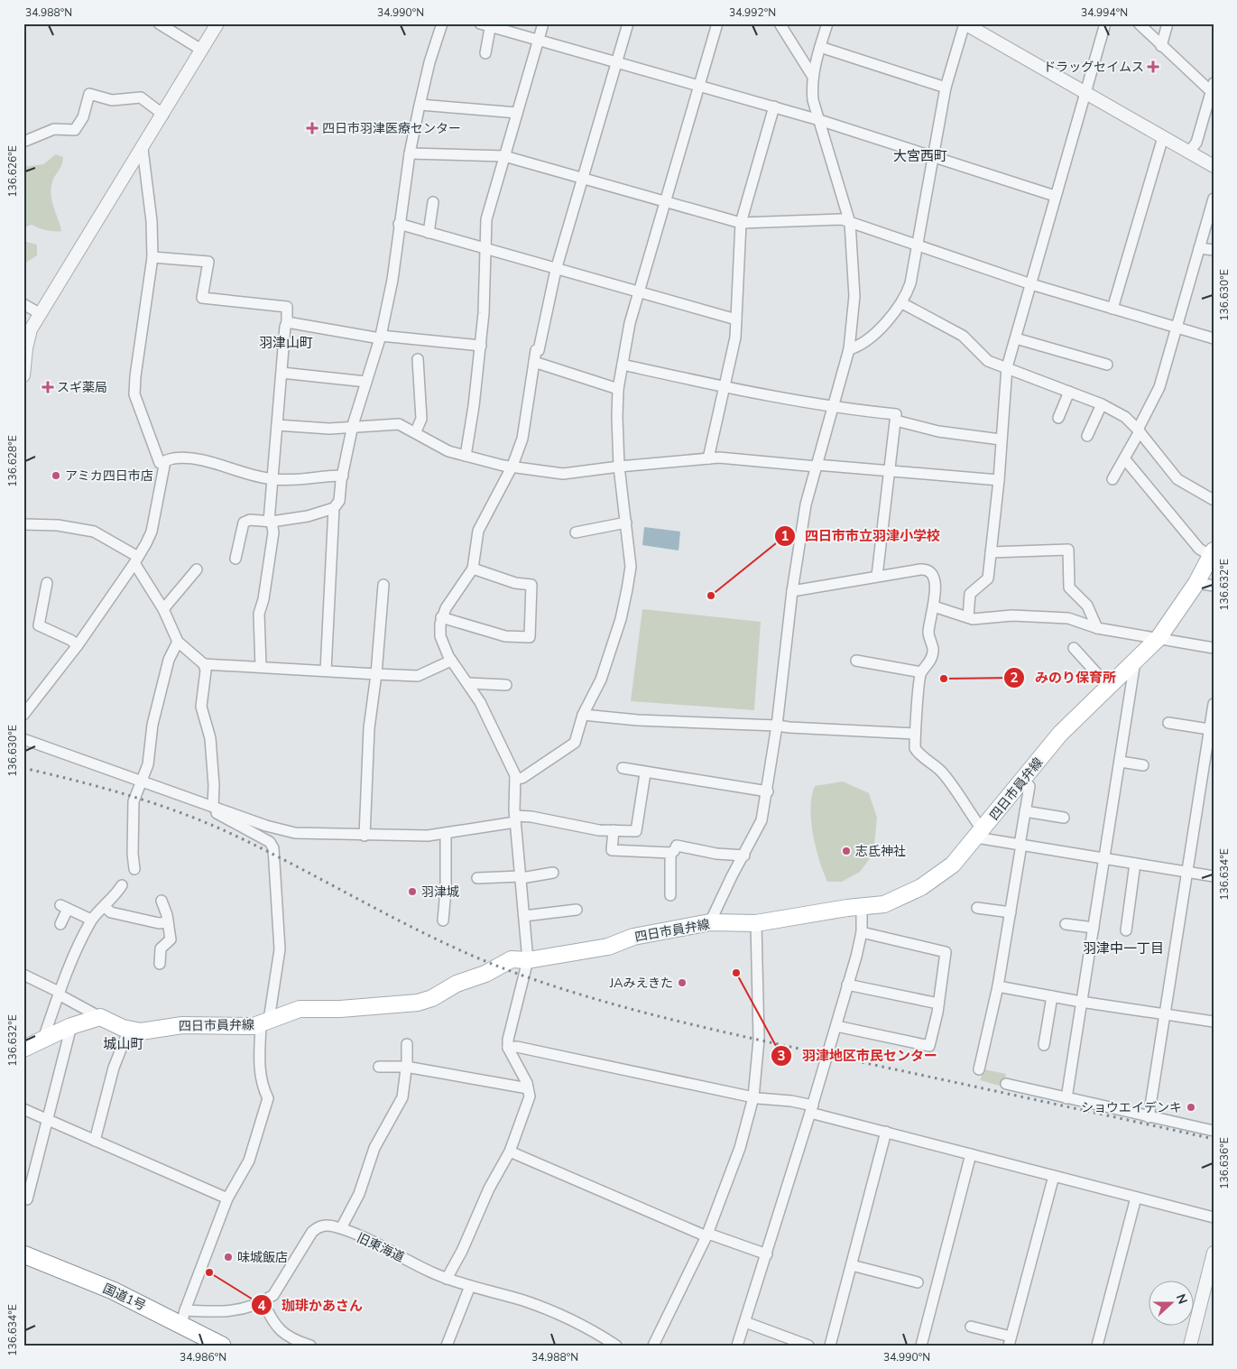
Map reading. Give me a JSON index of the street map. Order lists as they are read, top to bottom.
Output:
{
  "streets": {
    "highway": ["国道1号"],
    "main road": ["四日市員弁線"],
    "street": ["旧東海道"]
  },
  "crossings": [
    ["旧東海道", "国道1号"]
  ],
  "districts": [
    "大宮西町",
    "羽津山町",
    "羽津中一丁目",
    "城山町"
  ],
  "places": {
    "health": ["ドラッグセイムス", "四日市羽津医療センター", "スギ薬局"],
    "other": [
      "アミカ四日市店",
      "四日市市立羽津小学校",
      "みのり保育所",
      "志氐神社",
      "羽津城",
      "羽津地区市民センター",
      "JAみえきた",
      "ショウエイデンキ",
      "味城飯店",
      "珈琲かあさん"
    ]
  },
  "north": "right",
  "coordinates": [
    "34.988°N",
    "34.990°N",
    "34.992°N",
    "34.994°N",
    "136.626°E",
    "136.630°E",
    "136.628°E",
    "136.632°E",
    "136.634°E",
    "136.636°E",
    "34.986°N"
  ]
}
